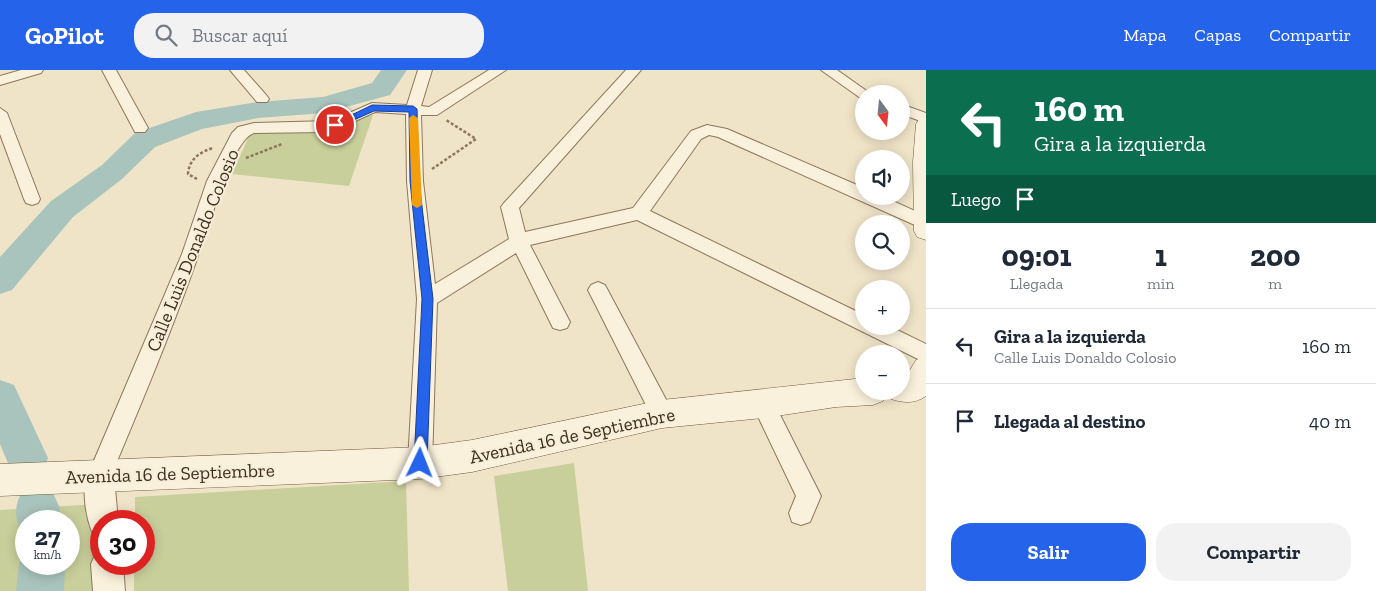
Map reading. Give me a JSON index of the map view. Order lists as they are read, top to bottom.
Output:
{
  "streets": {
    "main road": ["Avenida 16 de Septiembre"],
    "street": ["Calle Luis Donaldo Colosio"]
  },
  "crossings": [
    ["Calle Luis Donaldo Colosio", "Avenida 16 de Septiembre"]
  ],
  "north": "bottom",
  "page": {
    "header": "GoPilot",
    "search": "Buscar aquí",
    "nav": ["Mapa", "Capas", "Compartir"],
    "turn": ["160 m", "Gira a la izquierda"],
    "map_buttons": ["+", "−"],
    "then": "Luego",
    "eta": [
      "09:01",
      "Llegada",
      "1",
      "min",
      "200",
      "m"
    ],
    "list": [
      {
        "name": "Gira a la izquierda",
        "note": "Calle Luis Donaldo Colosio",
        "value": "160 m"
      },
      {
        "name": "Llegada al destino",
        "value": "40 m"
      }
    ],
    "speed": "27 km/h",
    "limit": "30",
    "buttons": ["Salir", "Compartir"]
  }
}
